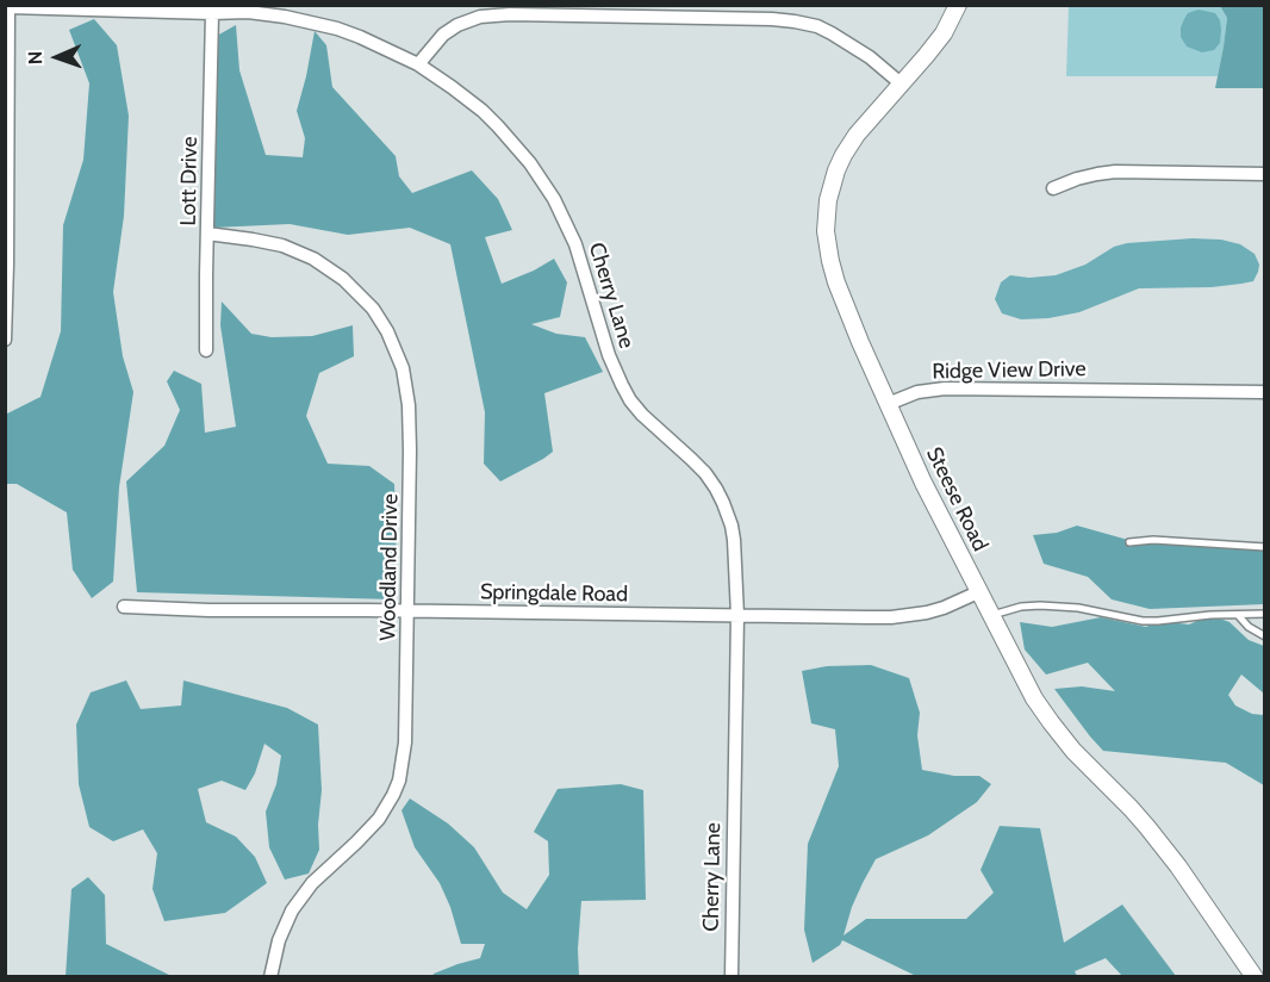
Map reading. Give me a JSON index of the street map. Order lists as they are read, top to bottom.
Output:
{
  "streets": {
    "street": [
      "Lott Drive",
      "Cherry Lane",
      "Ridge View Drive",
      "Steese Road",
      "Woodland Drive",
      "Springdale Road"
    ]
  },
  "crossings": [
    ["Lott Drive", "Cherry Lane"],
    ["Lott Drive", "Woodland Drive"],
    ["Cherry Lane", "Springdale Road"],
    ["Ridge View Drive", "Steese Road"],
    ["Steese Road", "Springdale Road"],
    ["Woodland Drive", "Springdale Road"]
  ],
  "north": "left"
}
